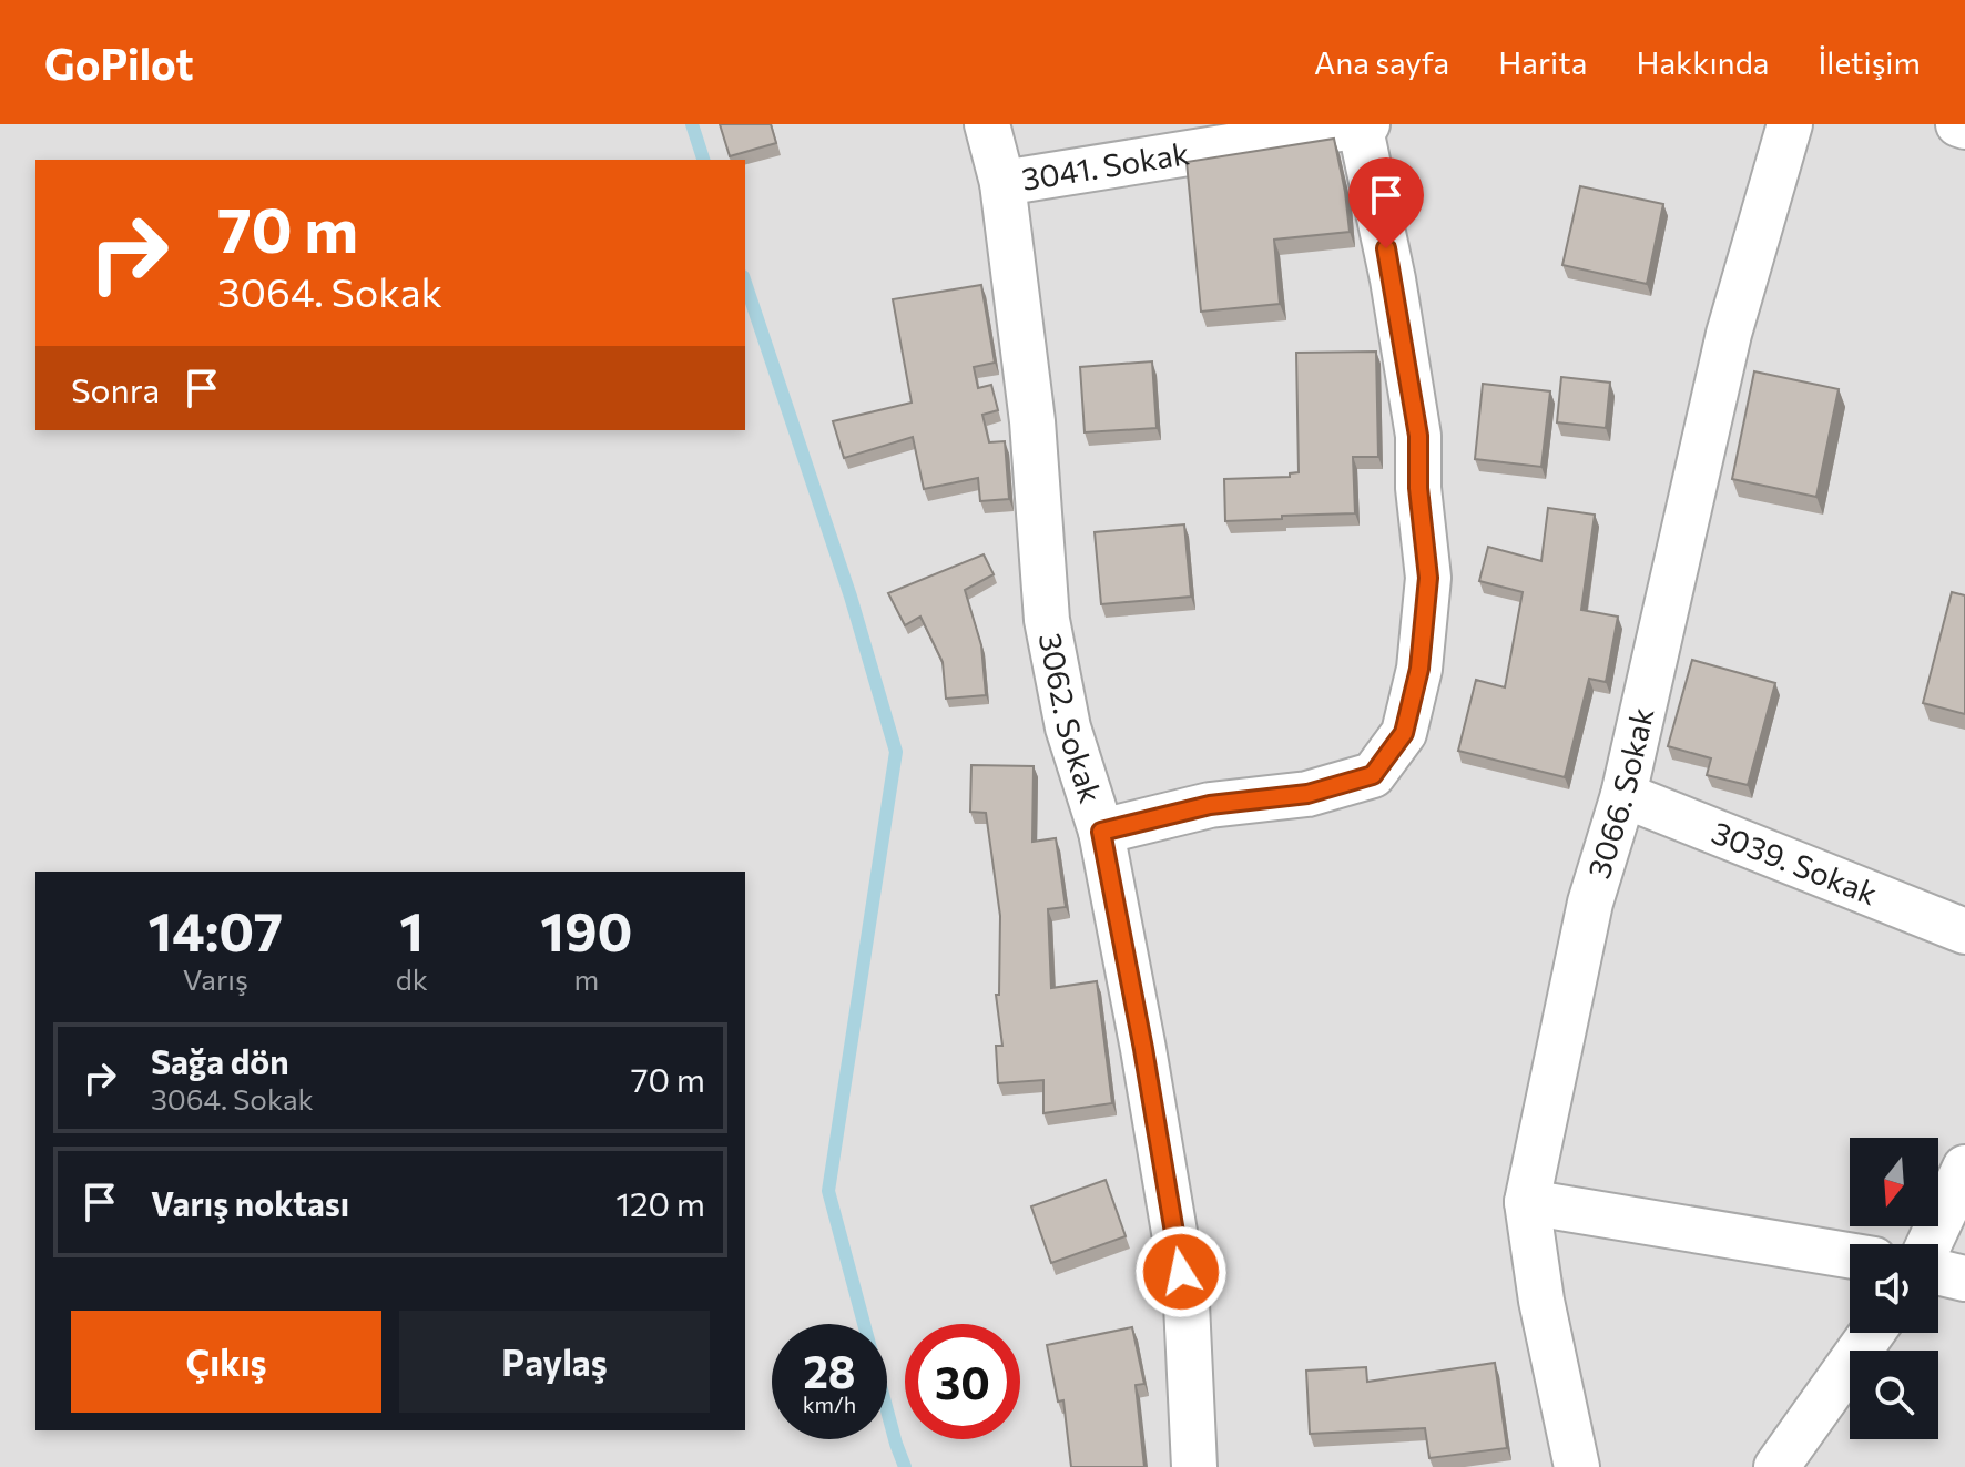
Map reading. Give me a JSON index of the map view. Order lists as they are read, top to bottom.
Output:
{
  "streets": {
    "street": [
      "3041. Sokak",
      "3062. Sokak",
      "3066. Sokak",
      "3039. Sokak"
    ]
  },
  "crossings": [
    ["3041. Sokak", "3062. Sokak"],
    ["3066. Sokak", "3039. Sokak"]
  ],
  "north": "bottom",
  "page": {
    "header": "GoPilot",
    "nav": [
      "Ana sayfa",
      "Harita",
      "Hakkında",
      "İletişim"
    ],
    "turn": ["70 m", "3064. Sokak"],
    "then": "Sonra",
    "eta": [
      "14:07",
      "Varış",
      "1",
      "dk",
      "190",
      "m"
    ],
    "list": [
      {
        "name": "Sağa dön",
        "note": "3064. Sokak",
        "value": "70 m"
      },
      {
        "name": "Varış noktası",
        "value": "120 m"
      }
    ],
    "buttons": ["Çıkış", "Paylaş"],
    "speed": "28 km/h",
    "limit": "30"
  }
}
